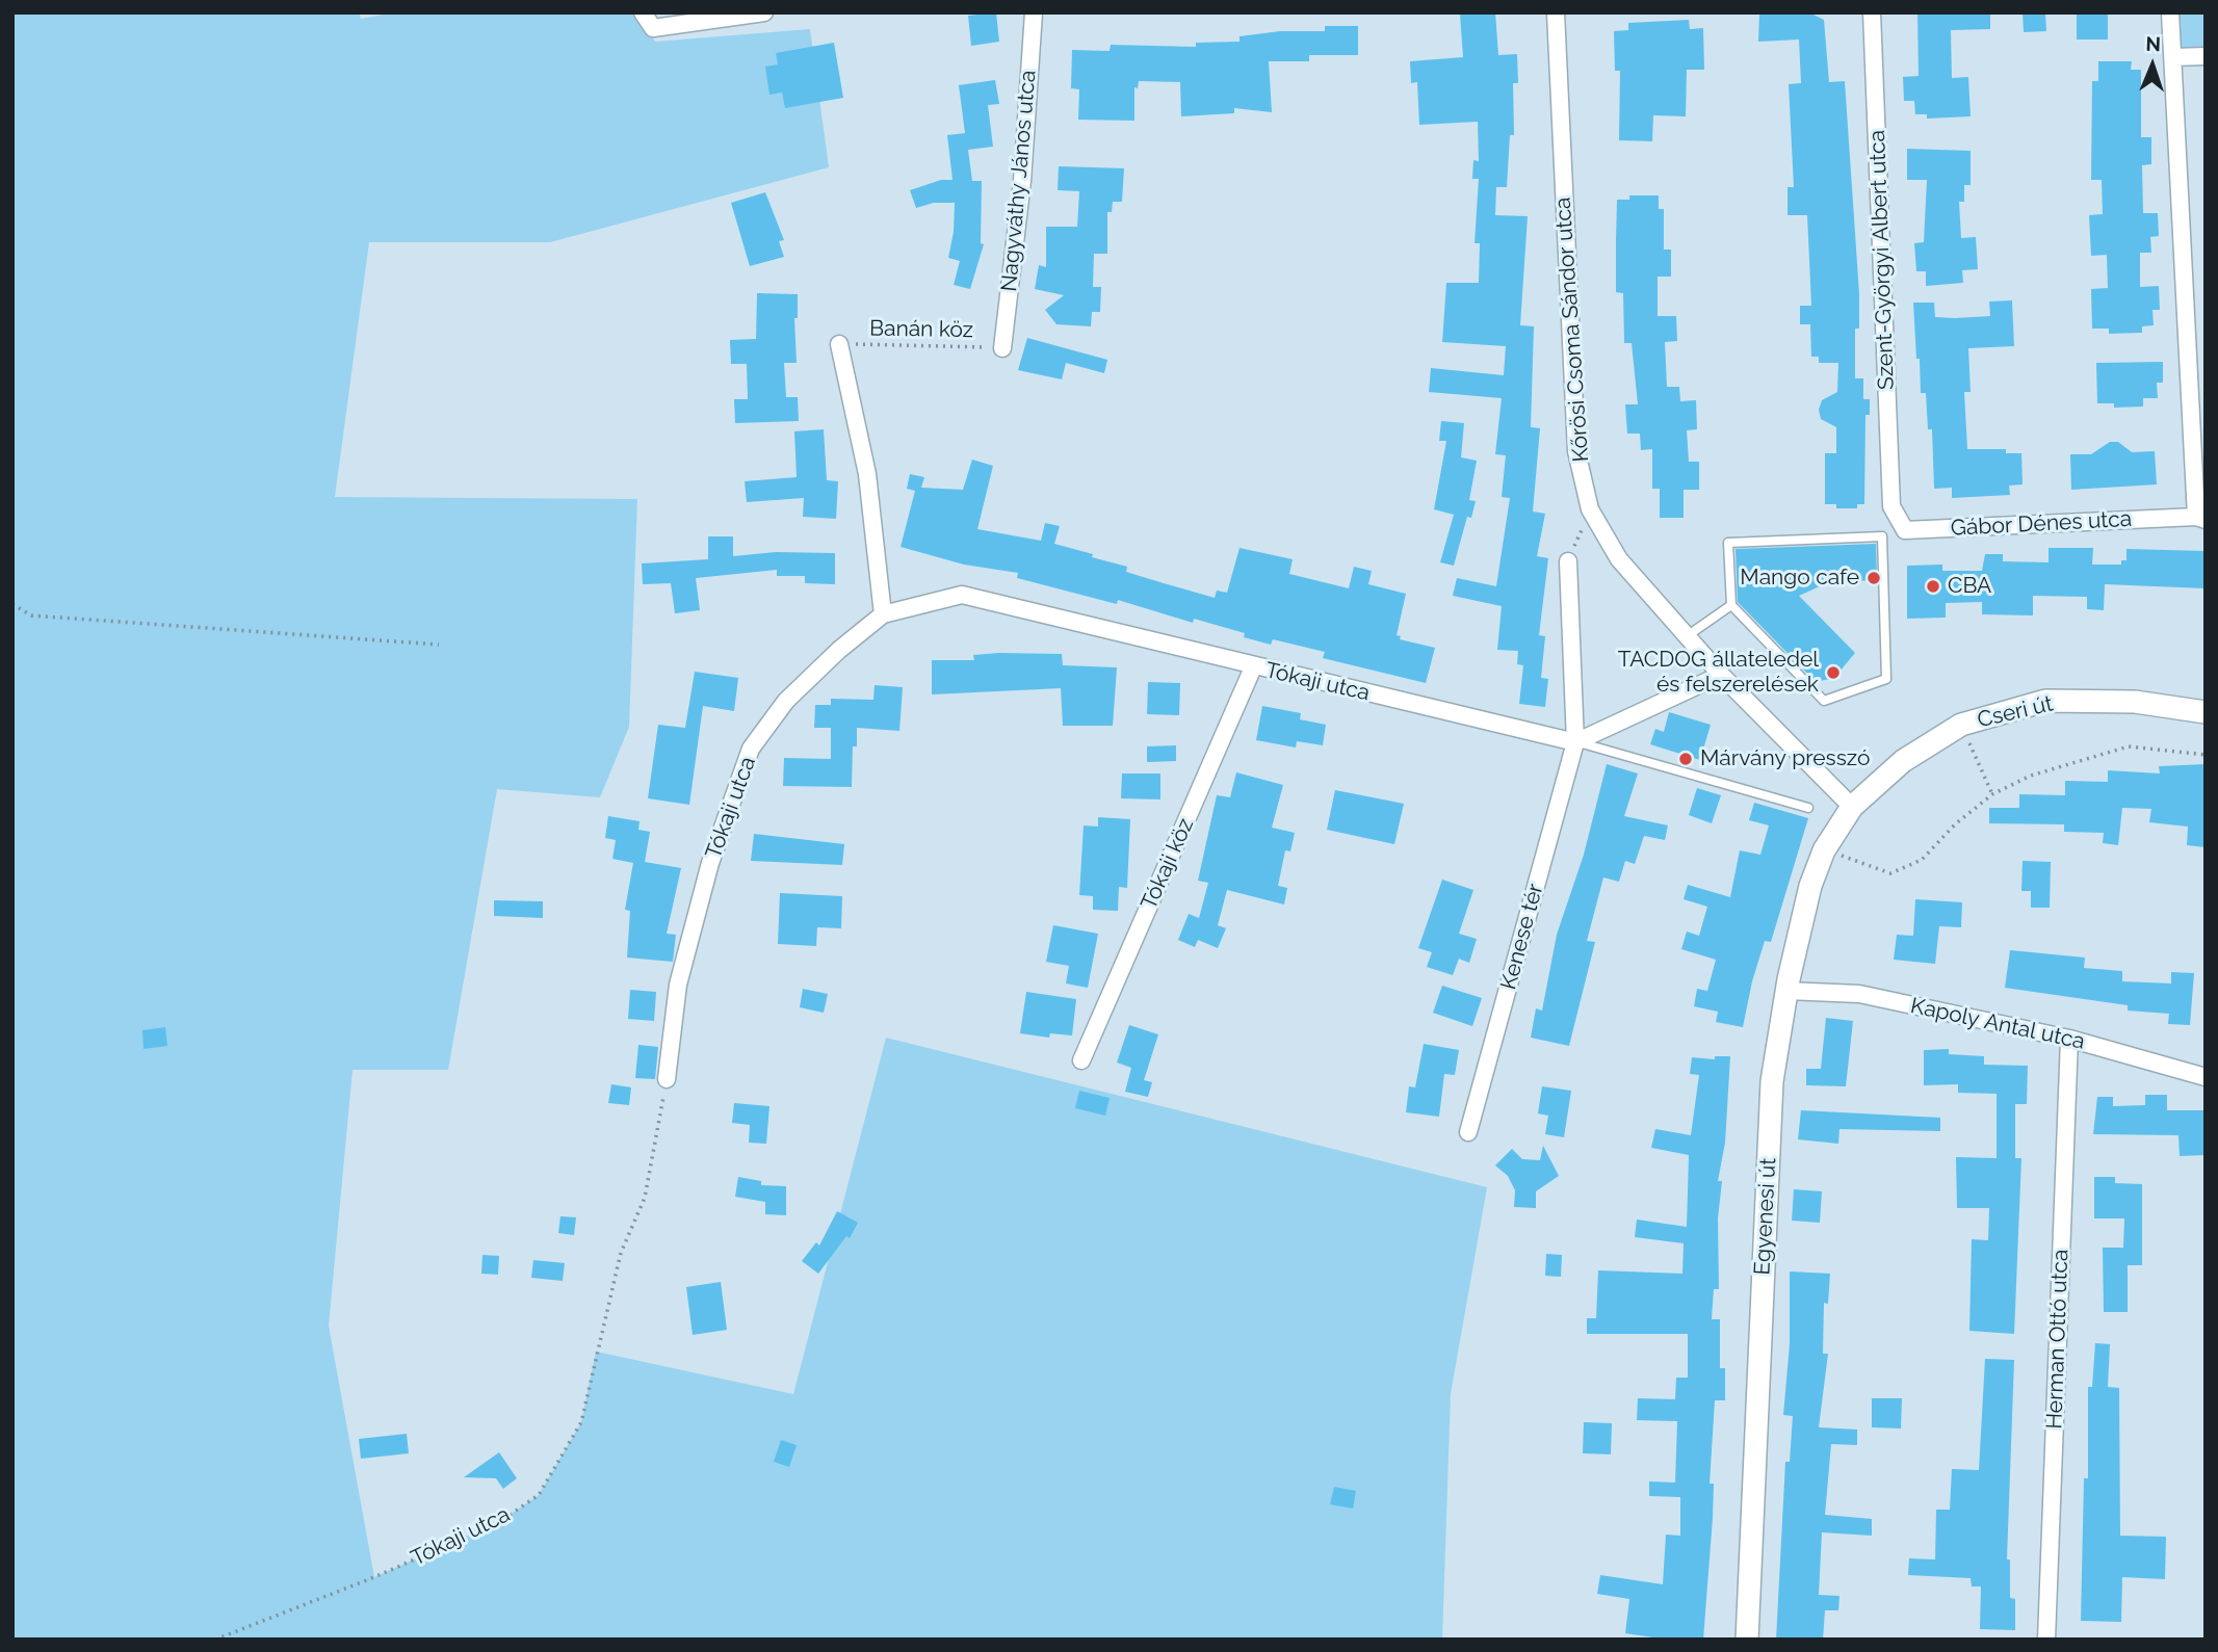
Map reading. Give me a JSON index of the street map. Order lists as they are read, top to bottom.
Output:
{
  "streets": {
    "street": [
      "Nagyváthy János utca",
      "Szent-Györgyi Albert utca",
      "Kőrösi Csoma Sándor utca",
      "Gábor Dénes utca",
      "Tókaji utca",
      "Cseri út",
      "Tókaji köz",
      "Kenese tér",
      "Kapoly Antal utca",
      "Egyenesi út",
      "Herman Ottó utca"
    ],
    "path": ["Banán köz"]
  },
  "crossings": [
    ["Nagyváthy János utca", "Banán köz"],
    ["Szent-Györgyi Albert utca", "Gábor Dénes utca"],
    ["Kőrösi Csoma Sándor utca", "Cseri út"],
    ["Kőrösi Csoma Sándor utca", "Egyenesi út"],
    ["Tókaji utca", "Tókaji köz"],
    ["Tókaji utca", "Kenese tér"],
    ["Cseri út", "Egyenesi út"],
    ["Kapoly Antal utca", "Egyenesi út"],
    ["Kapoly Antal utca", "Herman Ottó utca"]
  ],
  "places": [
    "Mango cafe",
    "CBA",
    "TACDOG állateledel és felszerelések",
    "Márvány presszó"
  ],
  "north": "top"
}
